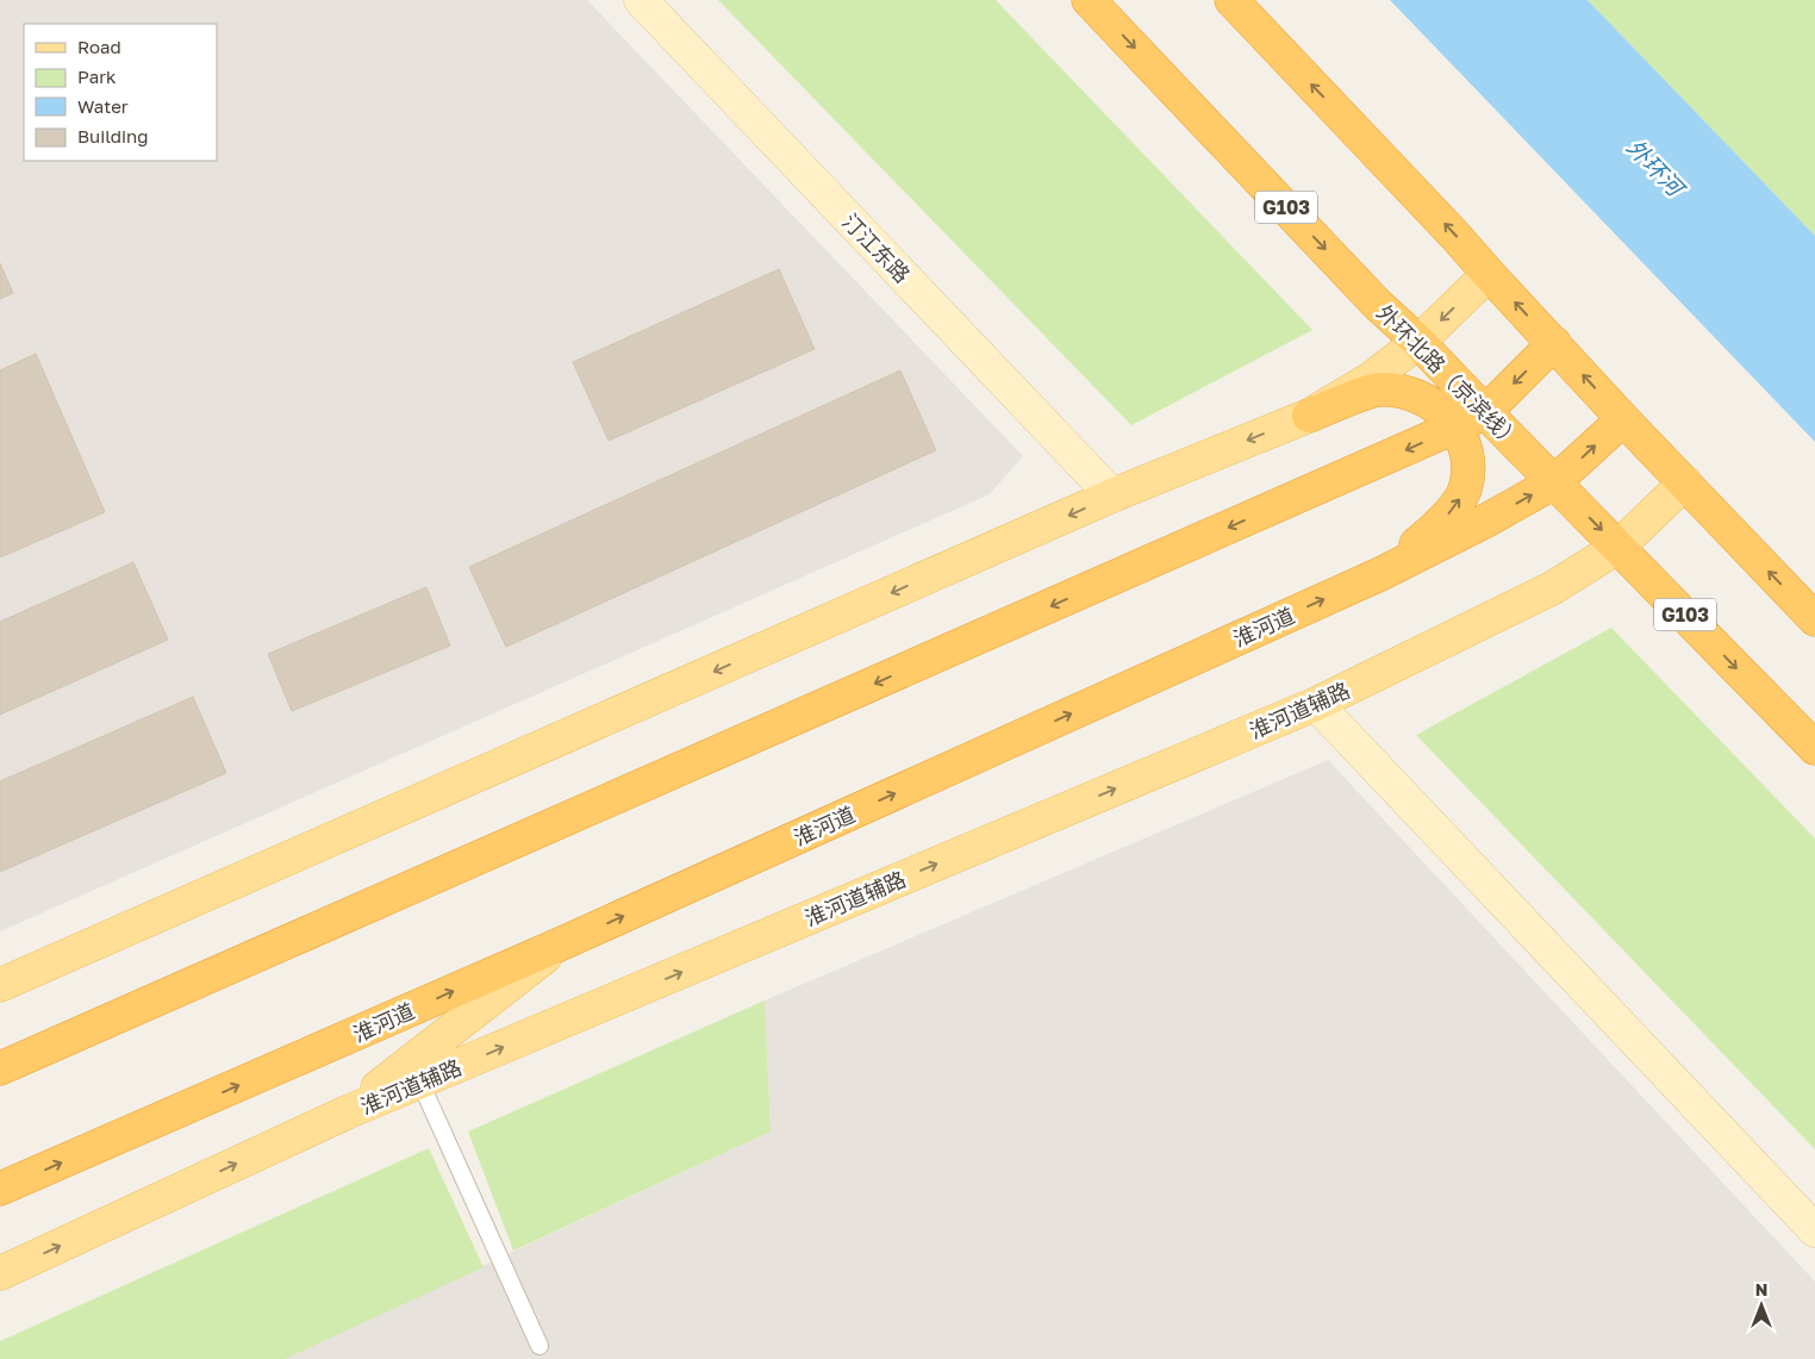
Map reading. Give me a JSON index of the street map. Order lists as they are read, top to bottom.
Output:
{
  "streets": {
    "highway": ["G103", "外环北路（京滨线）", "淮河道"],
    "main road": ["淮河道辅路"],
    "street": ["汀江东路"]
  },
  "crossings": [
    ["外环北路（京滨线）", "淮河道"],
    ["外环北路（京滨线）", "淮河道辅路"]
  ],
  "water": ["外环河"],
  "legend": [
    "Road",
    "Park",
    "Water",
    "Building"
  ],
  "north": "top"
}
